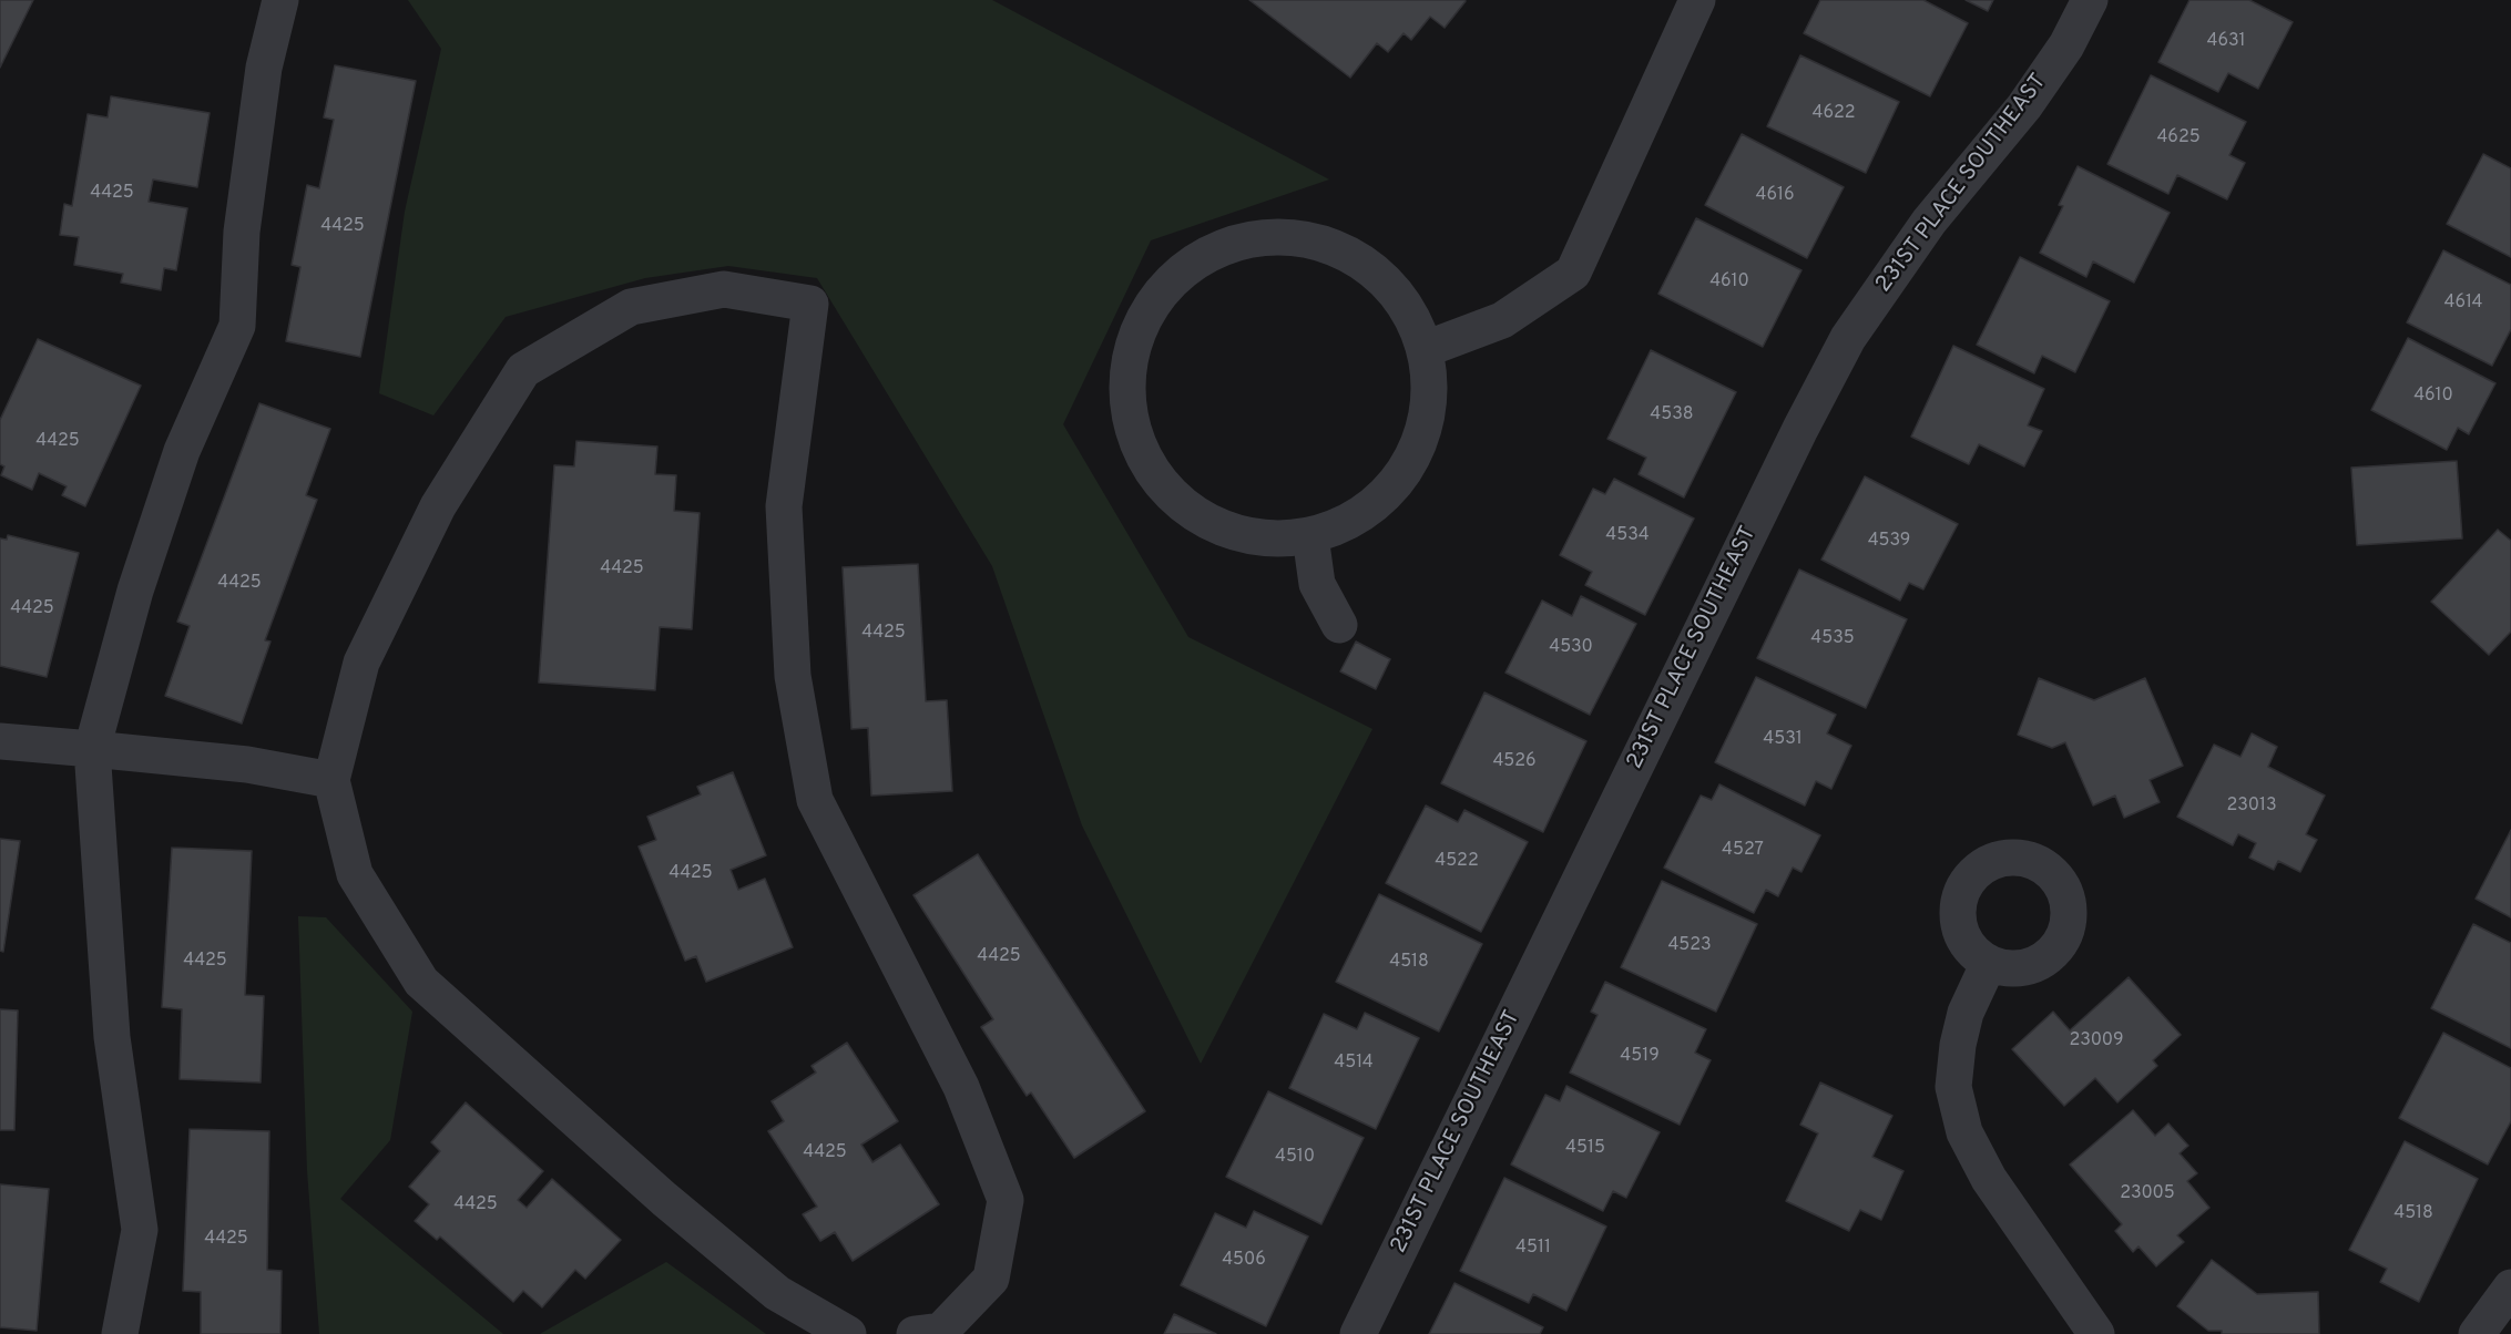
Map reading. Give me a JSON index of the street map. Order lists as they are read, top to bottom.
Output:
{
  "streets": {
    "street": ["231ST PLACE SOUTHEAST"]
  },
  "house_numbers": [
    "4631",
    "4622",
    "4625",
    "4425",
    "4616",
    "4425",
    "4610",
    "4614",
    "4610",
    "4538",
    "4425",
    "4534",
    "4539",
    "4425",
    "4425",
    "4425",
    "4425",
    "4535",
    "4530",
    "4531",
    "4526",
    "23013",
    "4527",
    "4522",
    "4425",
    "4523",
    "4425",
    "4425",
    "4518",
    "23009",
    "4519",
    "4514",
    "4515",
    "4425",
    "4510",
    "23005",
    "4425",
    "4518",
    "4425",
    "4511",
    "4506"
  ]
}
